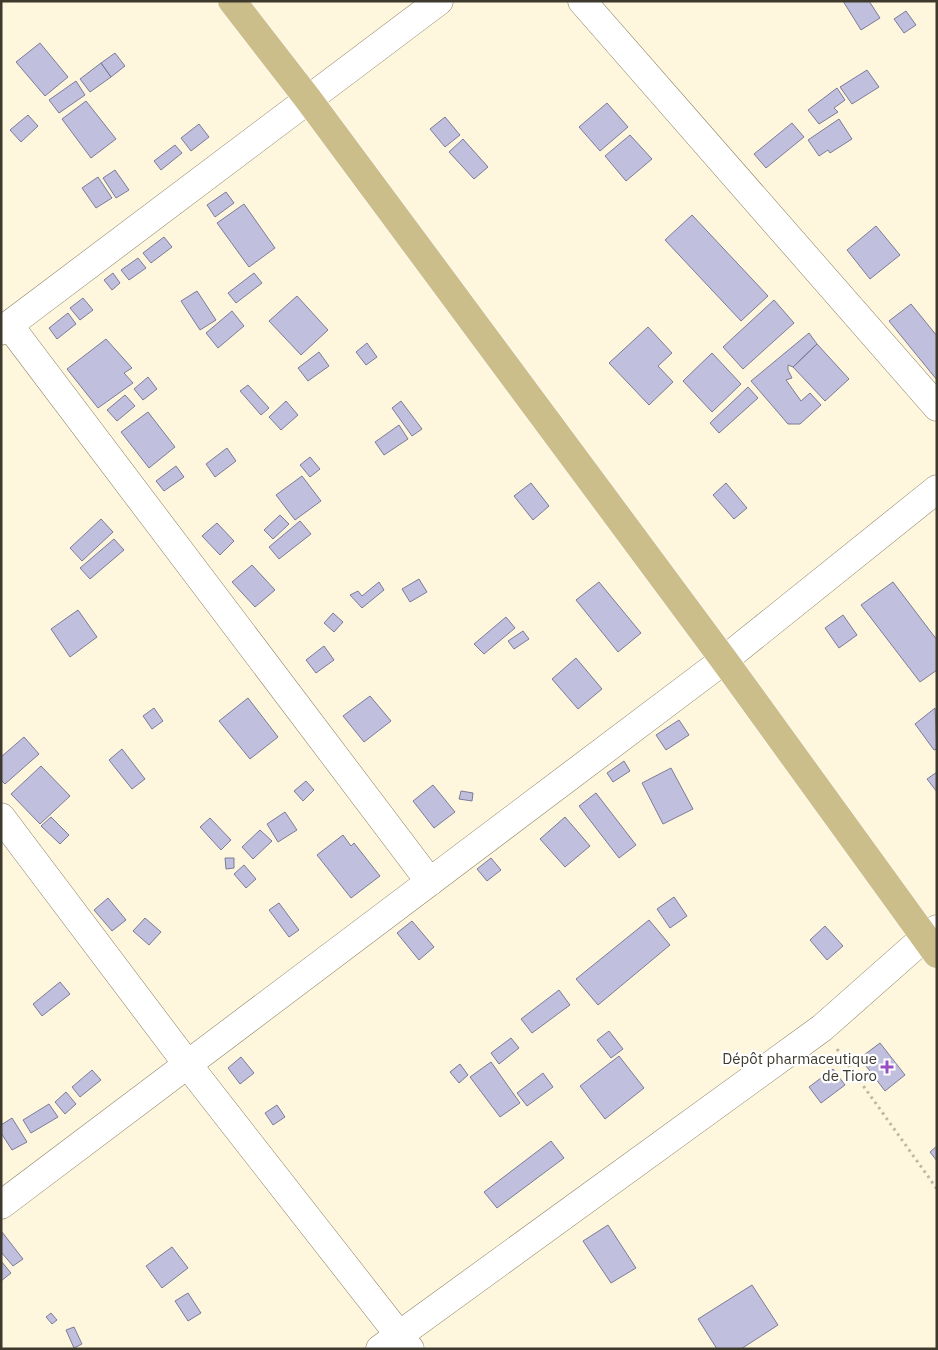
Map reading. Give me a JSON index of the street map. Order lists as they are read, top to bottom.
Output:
{
  "places": {
    "health": ["Dépôt pharmaceutique de Tioro"]
  }
}
